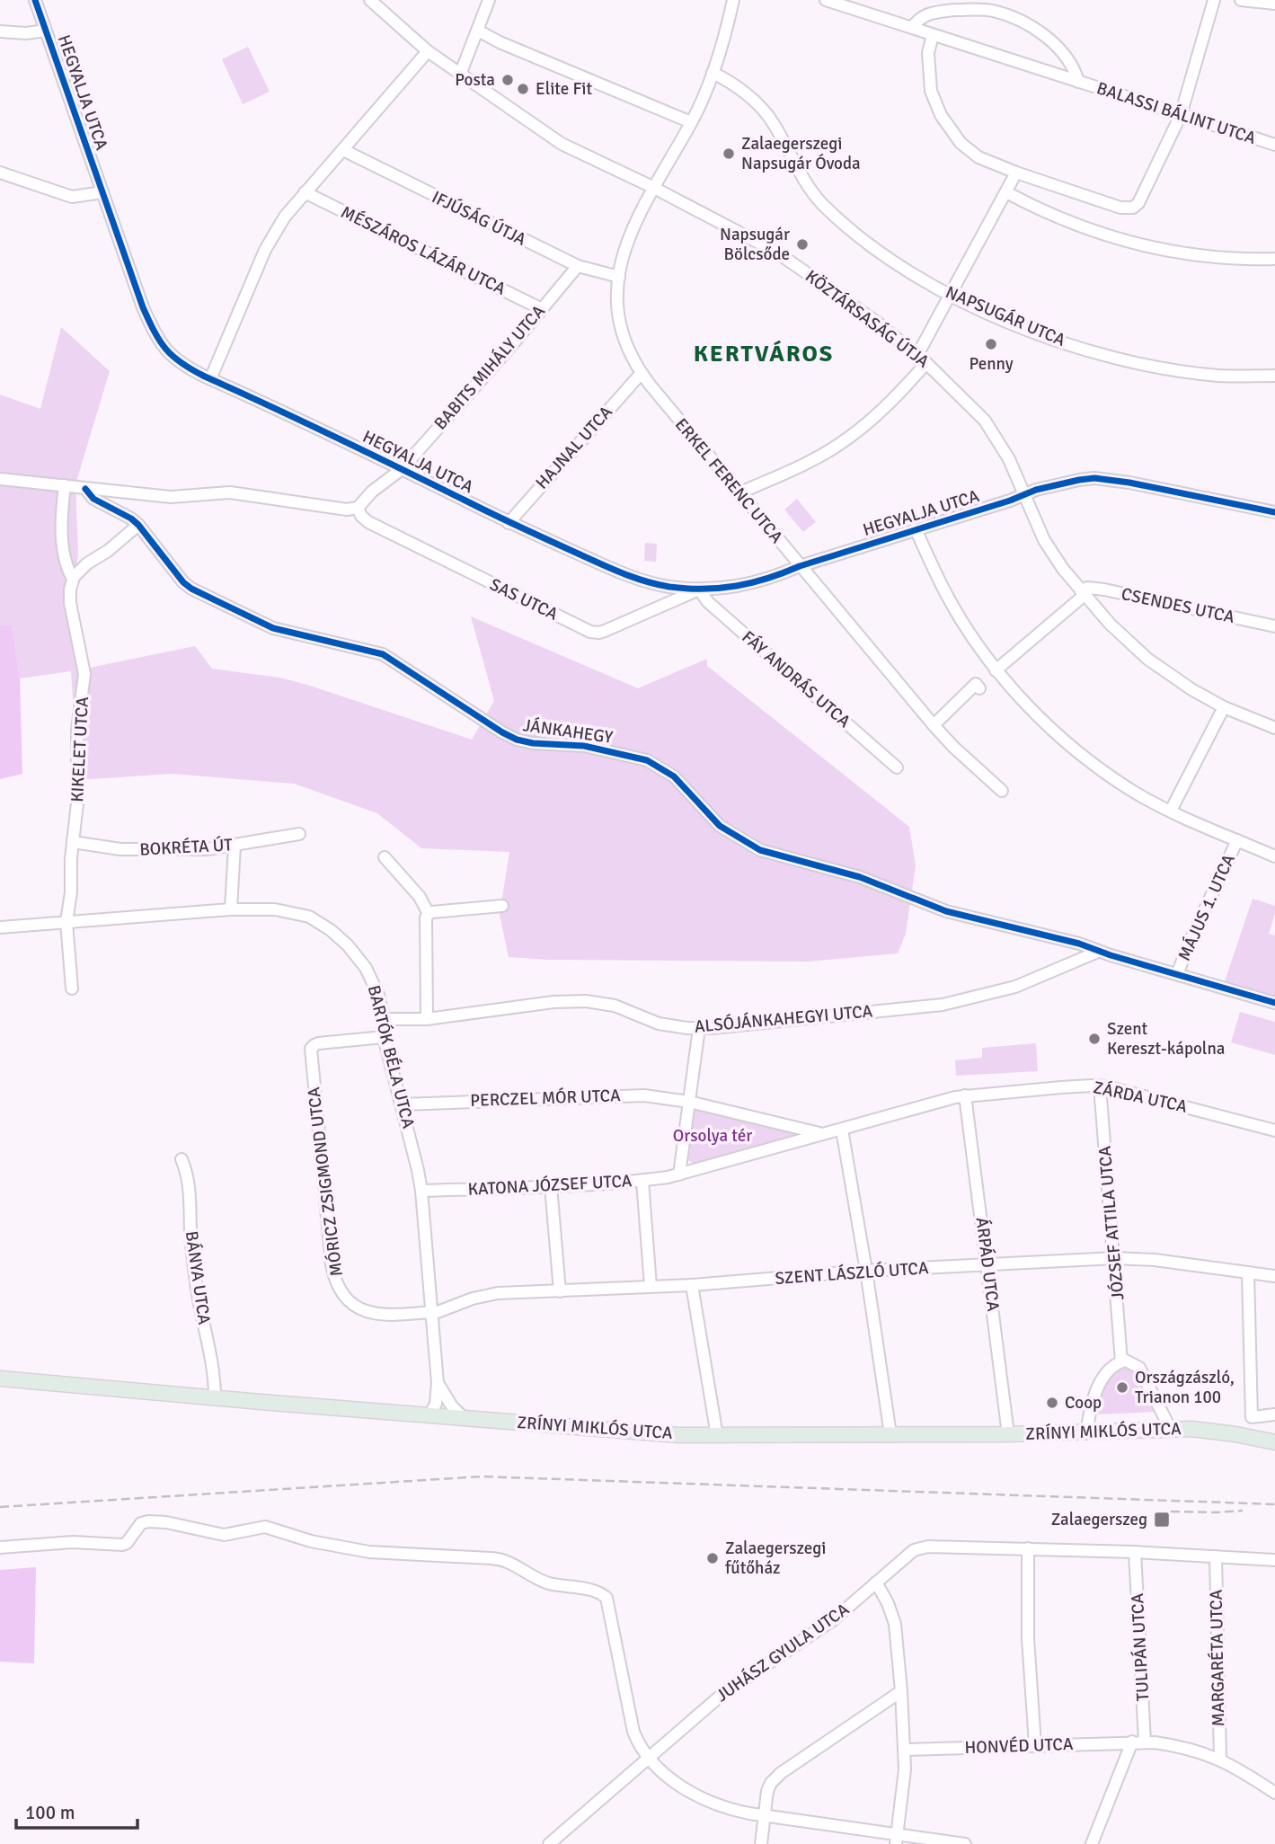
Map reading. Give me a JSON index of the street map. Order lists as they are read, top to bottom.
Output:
{
  "streets": {
    "main road": ["ZRÍNYI MIKLÓS UTCA"],
    "street": [
      "HEGYALJA UTCA",
      "BALASSI BÁLINT UTCA",
      "IFJÚSÁG ÚTJA",
      "MÉSZÁROS LÁZÁR UTCA",
      "NAPSUGÁR UTCA",
      "KÖZTÁRSASÁG ÚTJA",
      "BABITS MIHÁLY UTCA",
      "HAJNAL UTCA",
      "ERKEL FERENC UTCA",
      "SAS UTCA",
      "CSENDES UTCA",
      "FÁY ANDRÁS UTCA",
      "JÁNKAHEGY",
      "KIKELET UTCA",
      "BOKRÉTA ÚT",
      "MÁJUS 1. UTCA",
      "ALSÓJÁNKAHEGYI UTCA",
      "BARTÓK BÉLA UTCA",
      "ZÁRDA UTCA",
      "PERCZEL MÓR UTCA",
      "MÓRICZ ZSIGMOND UTCA",
      "KATONA JÓZSEF UTCA",
      "JÓZSEF ATTILA UTCA",
      "ÁRPÁD UTCA",
      "SZENT LÁSZLÓ UTCA",
      "BÁNYA UTCA",
      "TULIPÁN UTCA",
      "JUHÁSZ GYULA UTCA",
      "MARGARÉTA UTCA",
      "HONVÉD UTCA"
    ]
  },
  "crossings": [
    ["HEGYALJA UTCA", "KÖZTÁRSASÁG ÚTJA"],
    ["HEGYALJA UTCA", "BABITS MIHÁLY UTCA"],
    ["HEGYALJA UTCA", "HAJNAL UTCA"],
    ["HEGYALJA UTCA", "ERKEL FERENC UTCA"],
    ["HEGYALJA UTCA", "SAS UTCA"],
    ["HEGYALJA UTCA", "FÁY ANDRÁS UTCA"],
    ["IFJÚSÁG ÚTJA", "BABITS MIHÁLY UTCA"],
    ["IFJÚSÁG ÚTJA", "ERKEL FERENC UTCA"],
    ["MÉSZÁROS LÁZÁR UTCA", "BABITS MIHÁLY UTCA"],
    ["NAPSUGÁR UTCA", "ERKEL FERENC UTCA"],
    ["KÖZTÁRSASÁG ÚTJA", "ERKEL FERENC UTCA"],
    ["KÖZTÁRSASÁG ÚTJA", "CSENDES UTCA"],
    ["HAJNAL UTCA", "ERKEL FERENC UTCA"],
    ["SAS UTCA", "FÁY ANDRÁS UTCA"],
    ["JÁNKAHEGY", "MÁJUS 1. UTCA"],
    ["JÁNKAHEGY", "ALSÓJÁNKAHEGYI UTCA"],
    ["KIKELET UTCA", "BOKRÉTA ÚT"],
    ["KIKELET UTCA", "BARTÓK BÉLA UTCA"],
    ["ALSÓJÁNKAHEGYI UTCA", "BARTÓK BÉLA UTCA"],
    ["BARTÓK BÉLA UTCA", "PERCZEL MÓR UTCA"],
    ["BARTÓK BÉLA UTCA", "MÓRICZ ZSIGMOND UTCA"],
    ["BARTÓK BÉLA UTCA", "KATONA JÓZSEF UTCA"],
    ["BARTÓK BÉLA UTCA", "SZENT LÁSZLÓ UTCA"],
    ["ZÁRDA UTCA", "JÓZSEF ATTILA UTCA"],
    ["ZÁRDA UTCA", "ÁRPÁD UTCA"],
    ["MÓRICZ ZSIGMOND UTCA", "SZENT LÁSZLÓ UTCA"],
    ["JÓZSEF ATTILA UTCA", "SZENT LÁSZLÓ UTCA"],
    ["ÁRPÁD UTCA", "SZENT LÁSZLÓ UTCA"],
    ["ÁRPÁD UTCA", "ZRÍNYI MIKLÓS UTCA"],
    ["BÁNYA UTCA", "ZRÍNYI MIKLÓS UTCA"],
    ["TULIPÁN UTCA", "JUHÁSZ GYULA UTCA"],
    ["TULIPÁN UTCA", "HONVÉD UTCA"],
    ["JUHÁSZ GYULA UTCA", "MARGARÉTA UTCA"],
    ["MARGARÉTA UTCA", "HONVÉD UTCA"]
  ],
  "districts": ["KERTVÁROS"],
  "parks": ["Orsolya tér"],
  "places": {
    "other": [
      "Posta",
      "Elite Fit",
      "Zalaegerszegi Napsugár Óvoda",
      "Napsugár Bölcsőde",
      "Penny",
      "Szent Kereszt-kápolna",
      "Országzászló, Trianon 100",
      "Coop",
      "Zalaegerszegi fűtőház"
    ],
    "transit": ["Zalaegerszeg"]
  },
  "scale_bar": "100 m"
}
